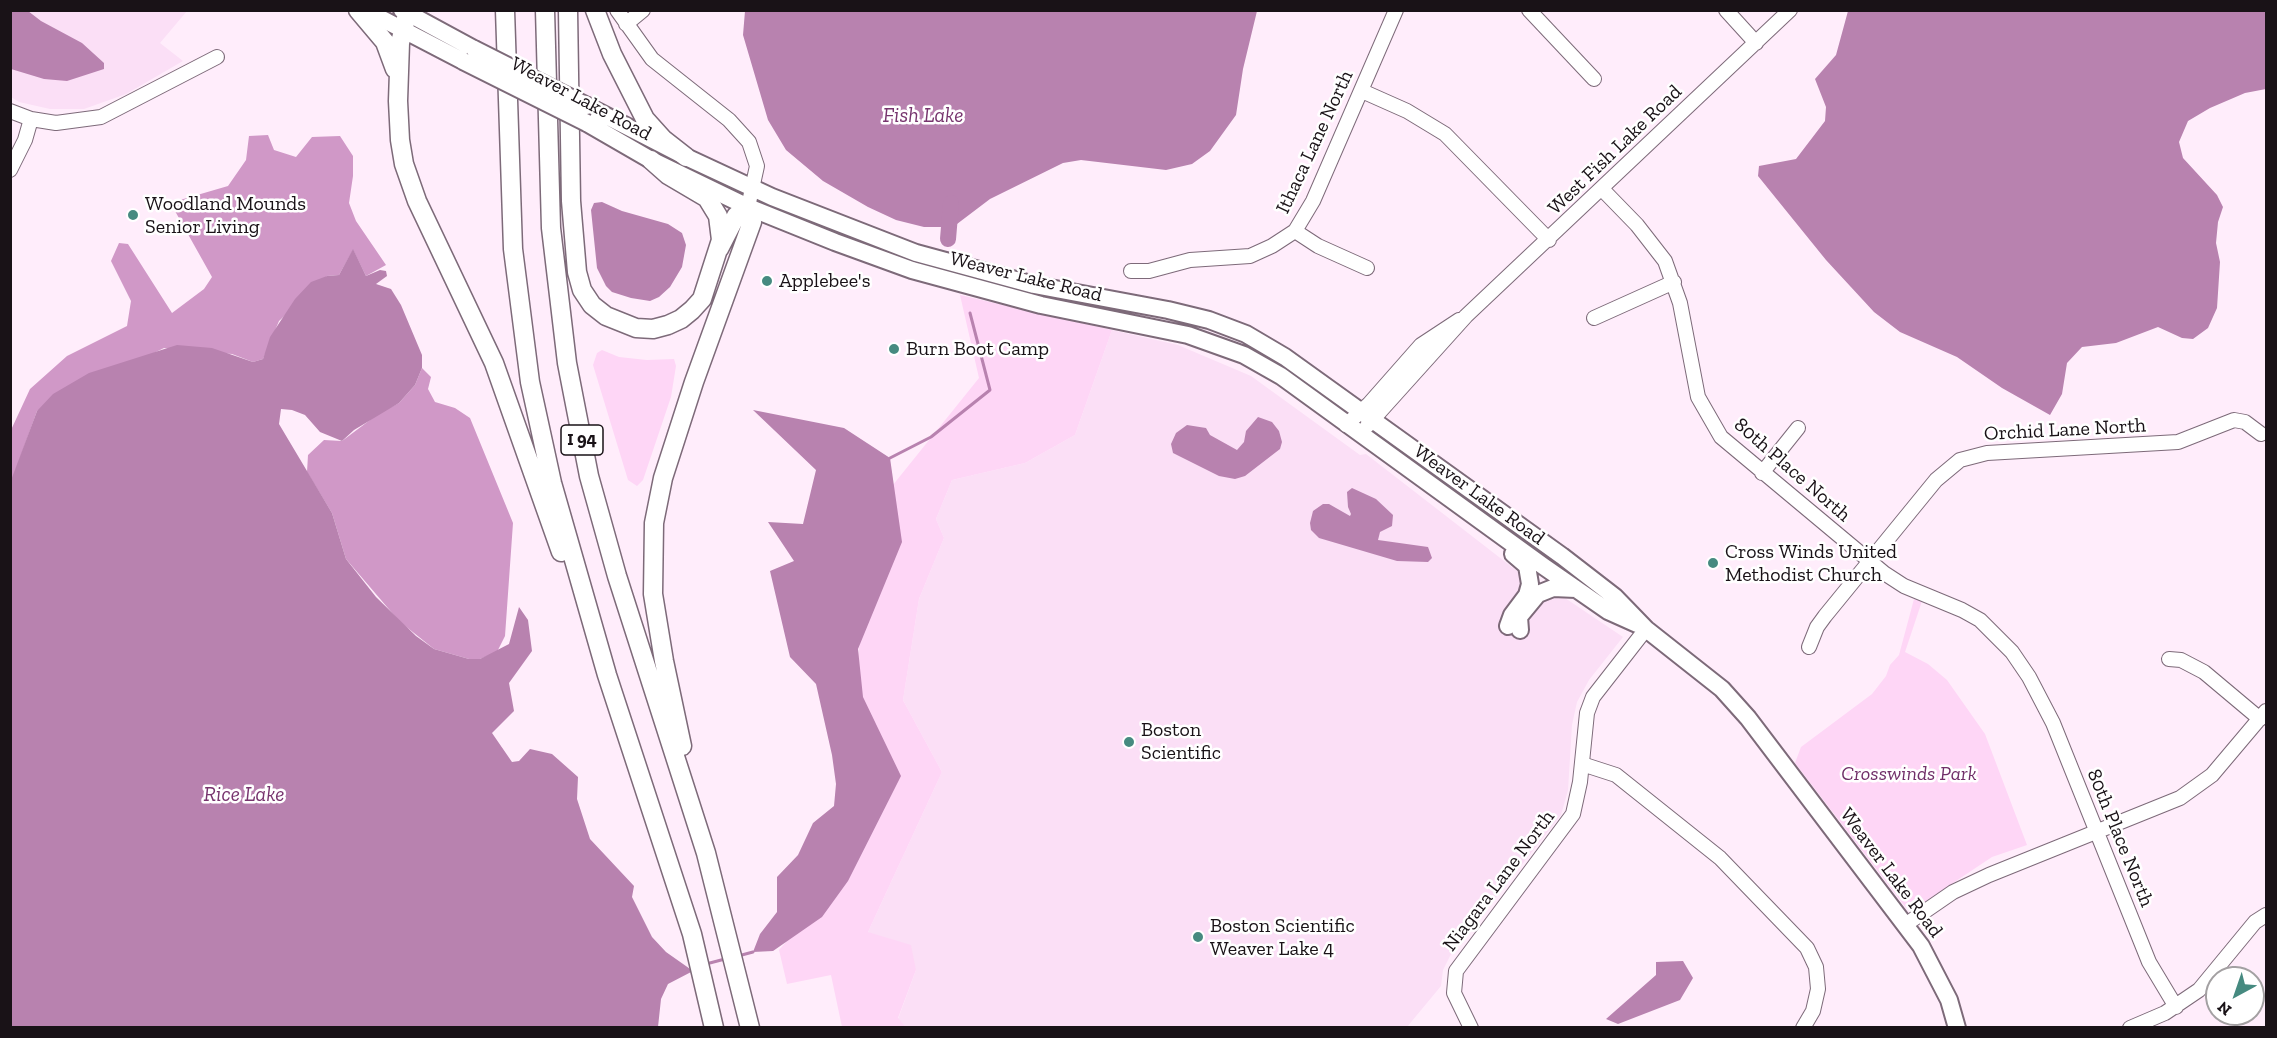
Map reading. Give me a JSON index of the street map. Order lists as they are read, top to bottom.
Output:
{
  "streets": {
    "highway": ["I 94"],
    "main road": ["Weaver Lake Road"],
    "street": [
      "Ithaca Lane North",
      "West Fish Lake Road",
      "Orchid Lane North",
      "80th Place North",
      "Niagara Lane North"
    ]
  },
  "crossings": [
    ["Weaver Lake Road", "West Fish Lake Road"],
    ["Weaver Lake Road", "Niagara Lane North"],
    ["West Fish Lake Road", "80th Place North"],
    ["Orchid Lane North", "80th Place North"]
  ],
  "water": ["Fish Lake", "Rice Lake"],
  "parks": ["Crosswinds Park"],
  "places": [
    "Woodland Mounds Senior Living",
    "Applebee's",
    "Burn Boot Camp",
    "Cross Winds United Methodist Church",
    "Boston Scientific",
    "Boston Scientific Weaver Lake 4"
  ],
  "north": "bottom left"
}
